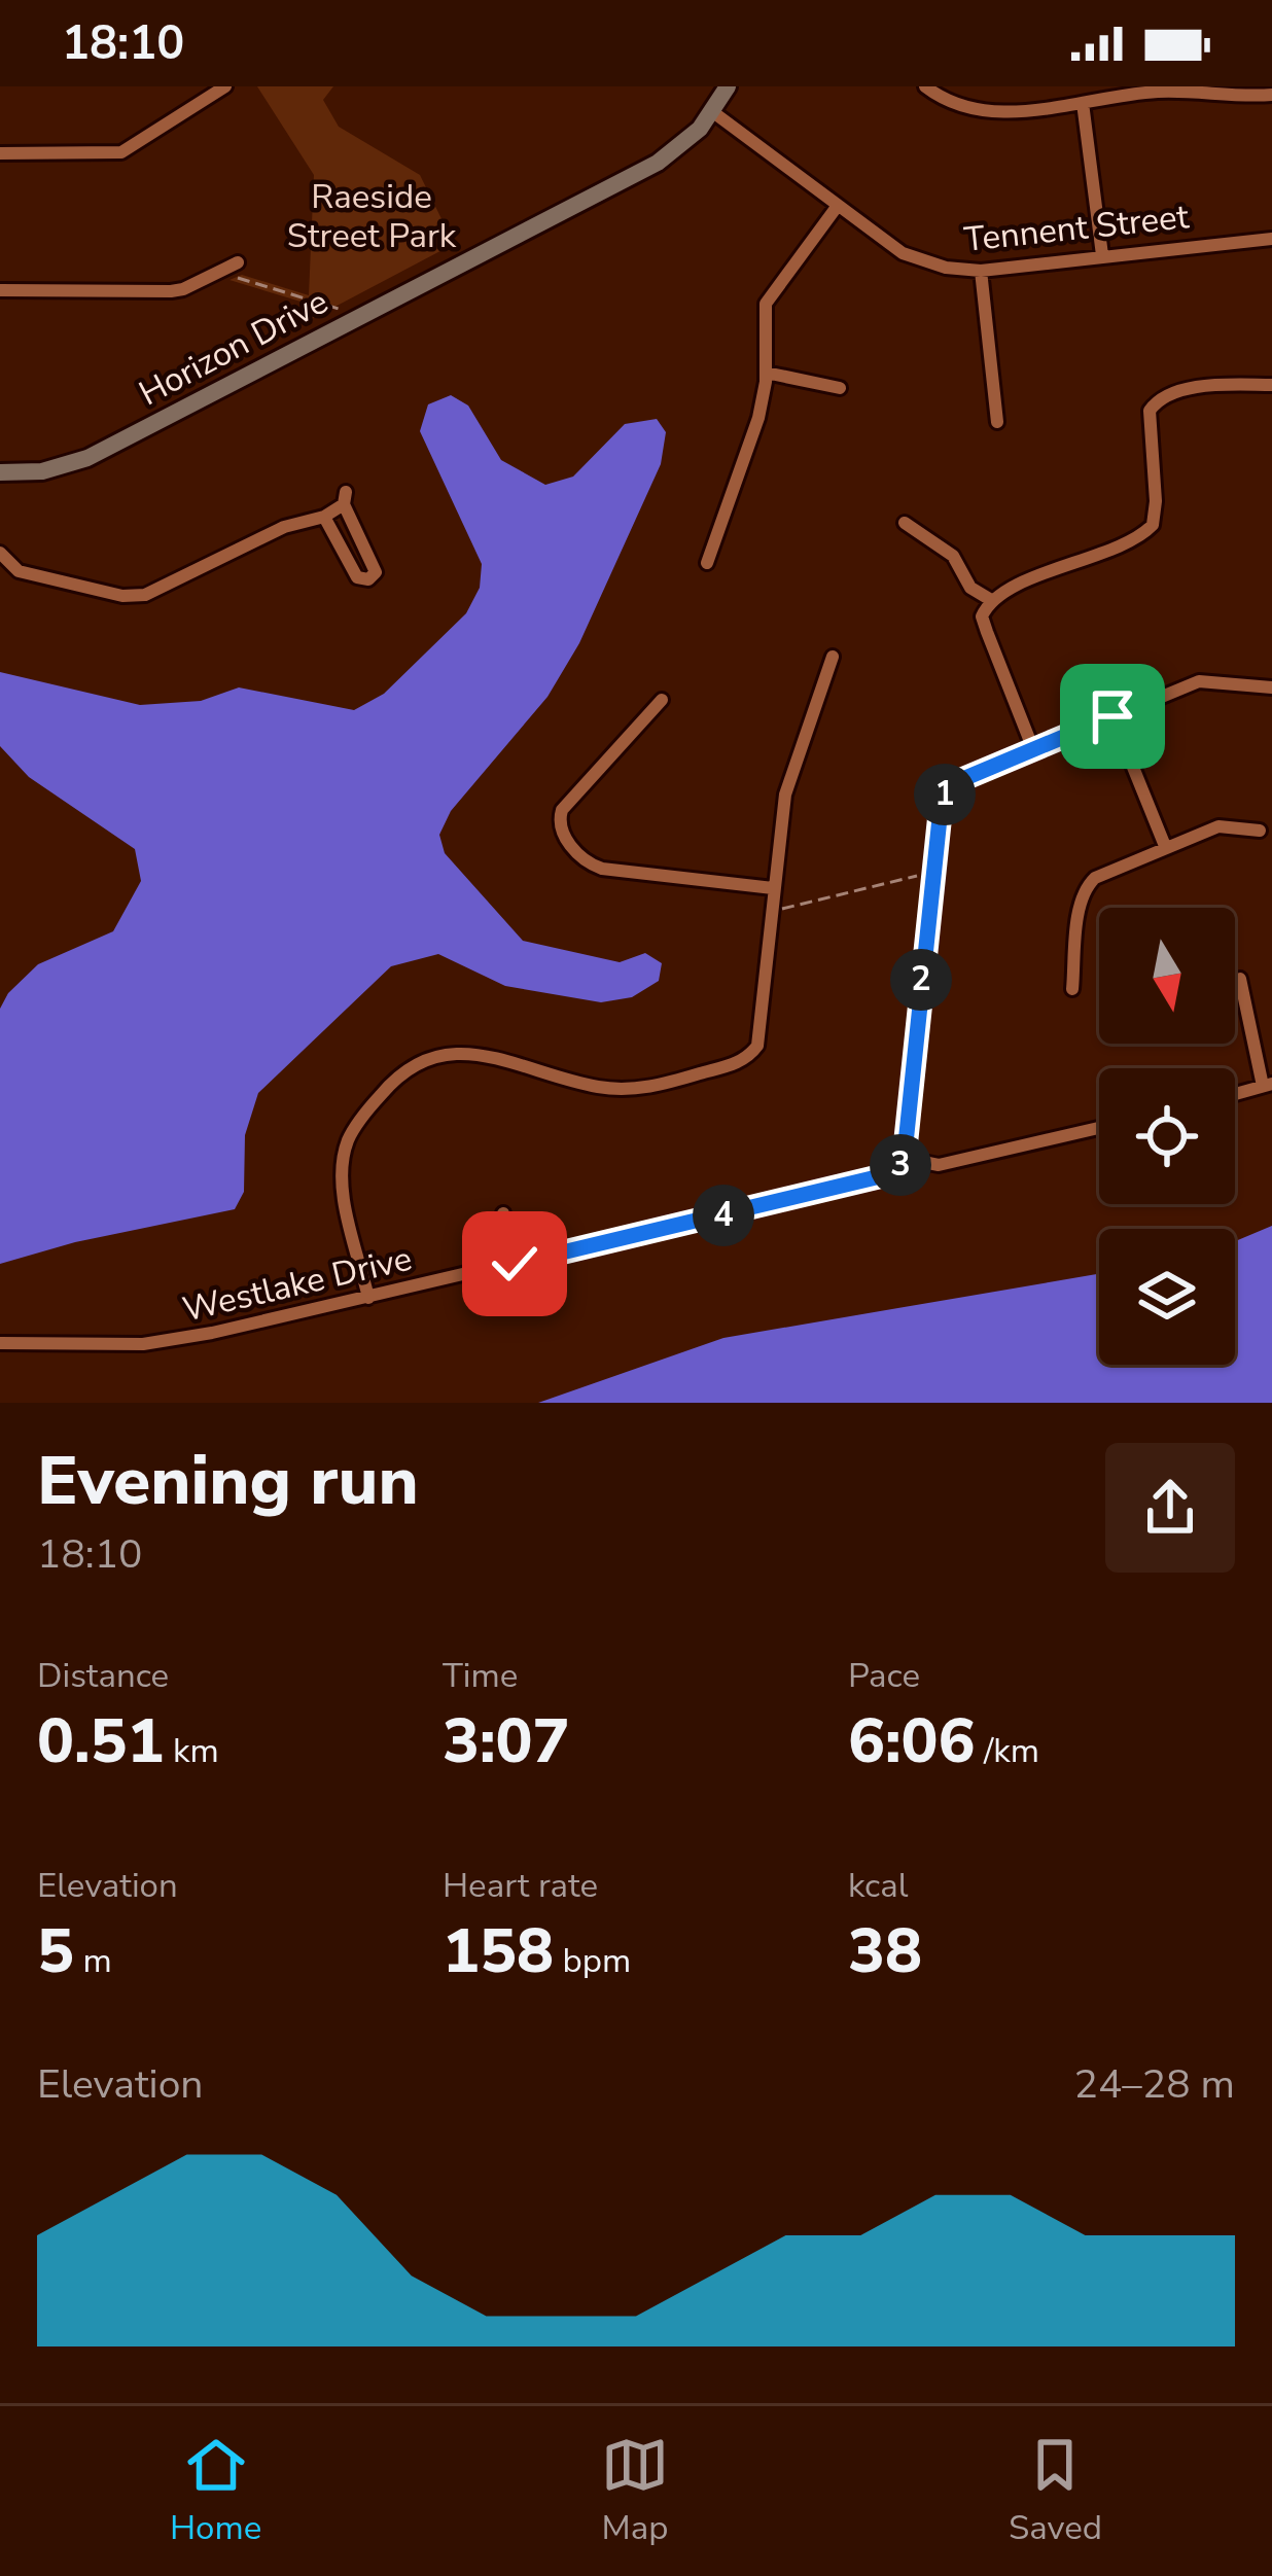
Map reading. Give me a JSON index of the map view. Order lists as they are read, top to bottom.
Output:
{
  "streets": {
    "street": ["Tennent Street", "Horizon Drive", "Westlake Drive"]
  },
  "crossings": [
    ["Tennent Street", "Horizon Drive"]
  ],
  "parks": ["Raeside Street Park"],
  "north": "bottom",
  "page": {
    "status": "18:10",
    "pins": [
      "1",
      "2",
      "3",
      "4"
    ],
    "heading": ["Evening run", "18:10"],
    "stats": [
      ["Distance", "0.51 km"],
      ["Time", "3:07"],
      ["Pace", "6:06 /km"],
      ["Elevation", "5 m"],
      ["Heart rate", "158 bpm"],
      ["kcal", "38"]
    ],
    "chart": ["Elevation", "24–28 m"],
    "tabs": ["Home", "Map", "Saved"]
  }
}
